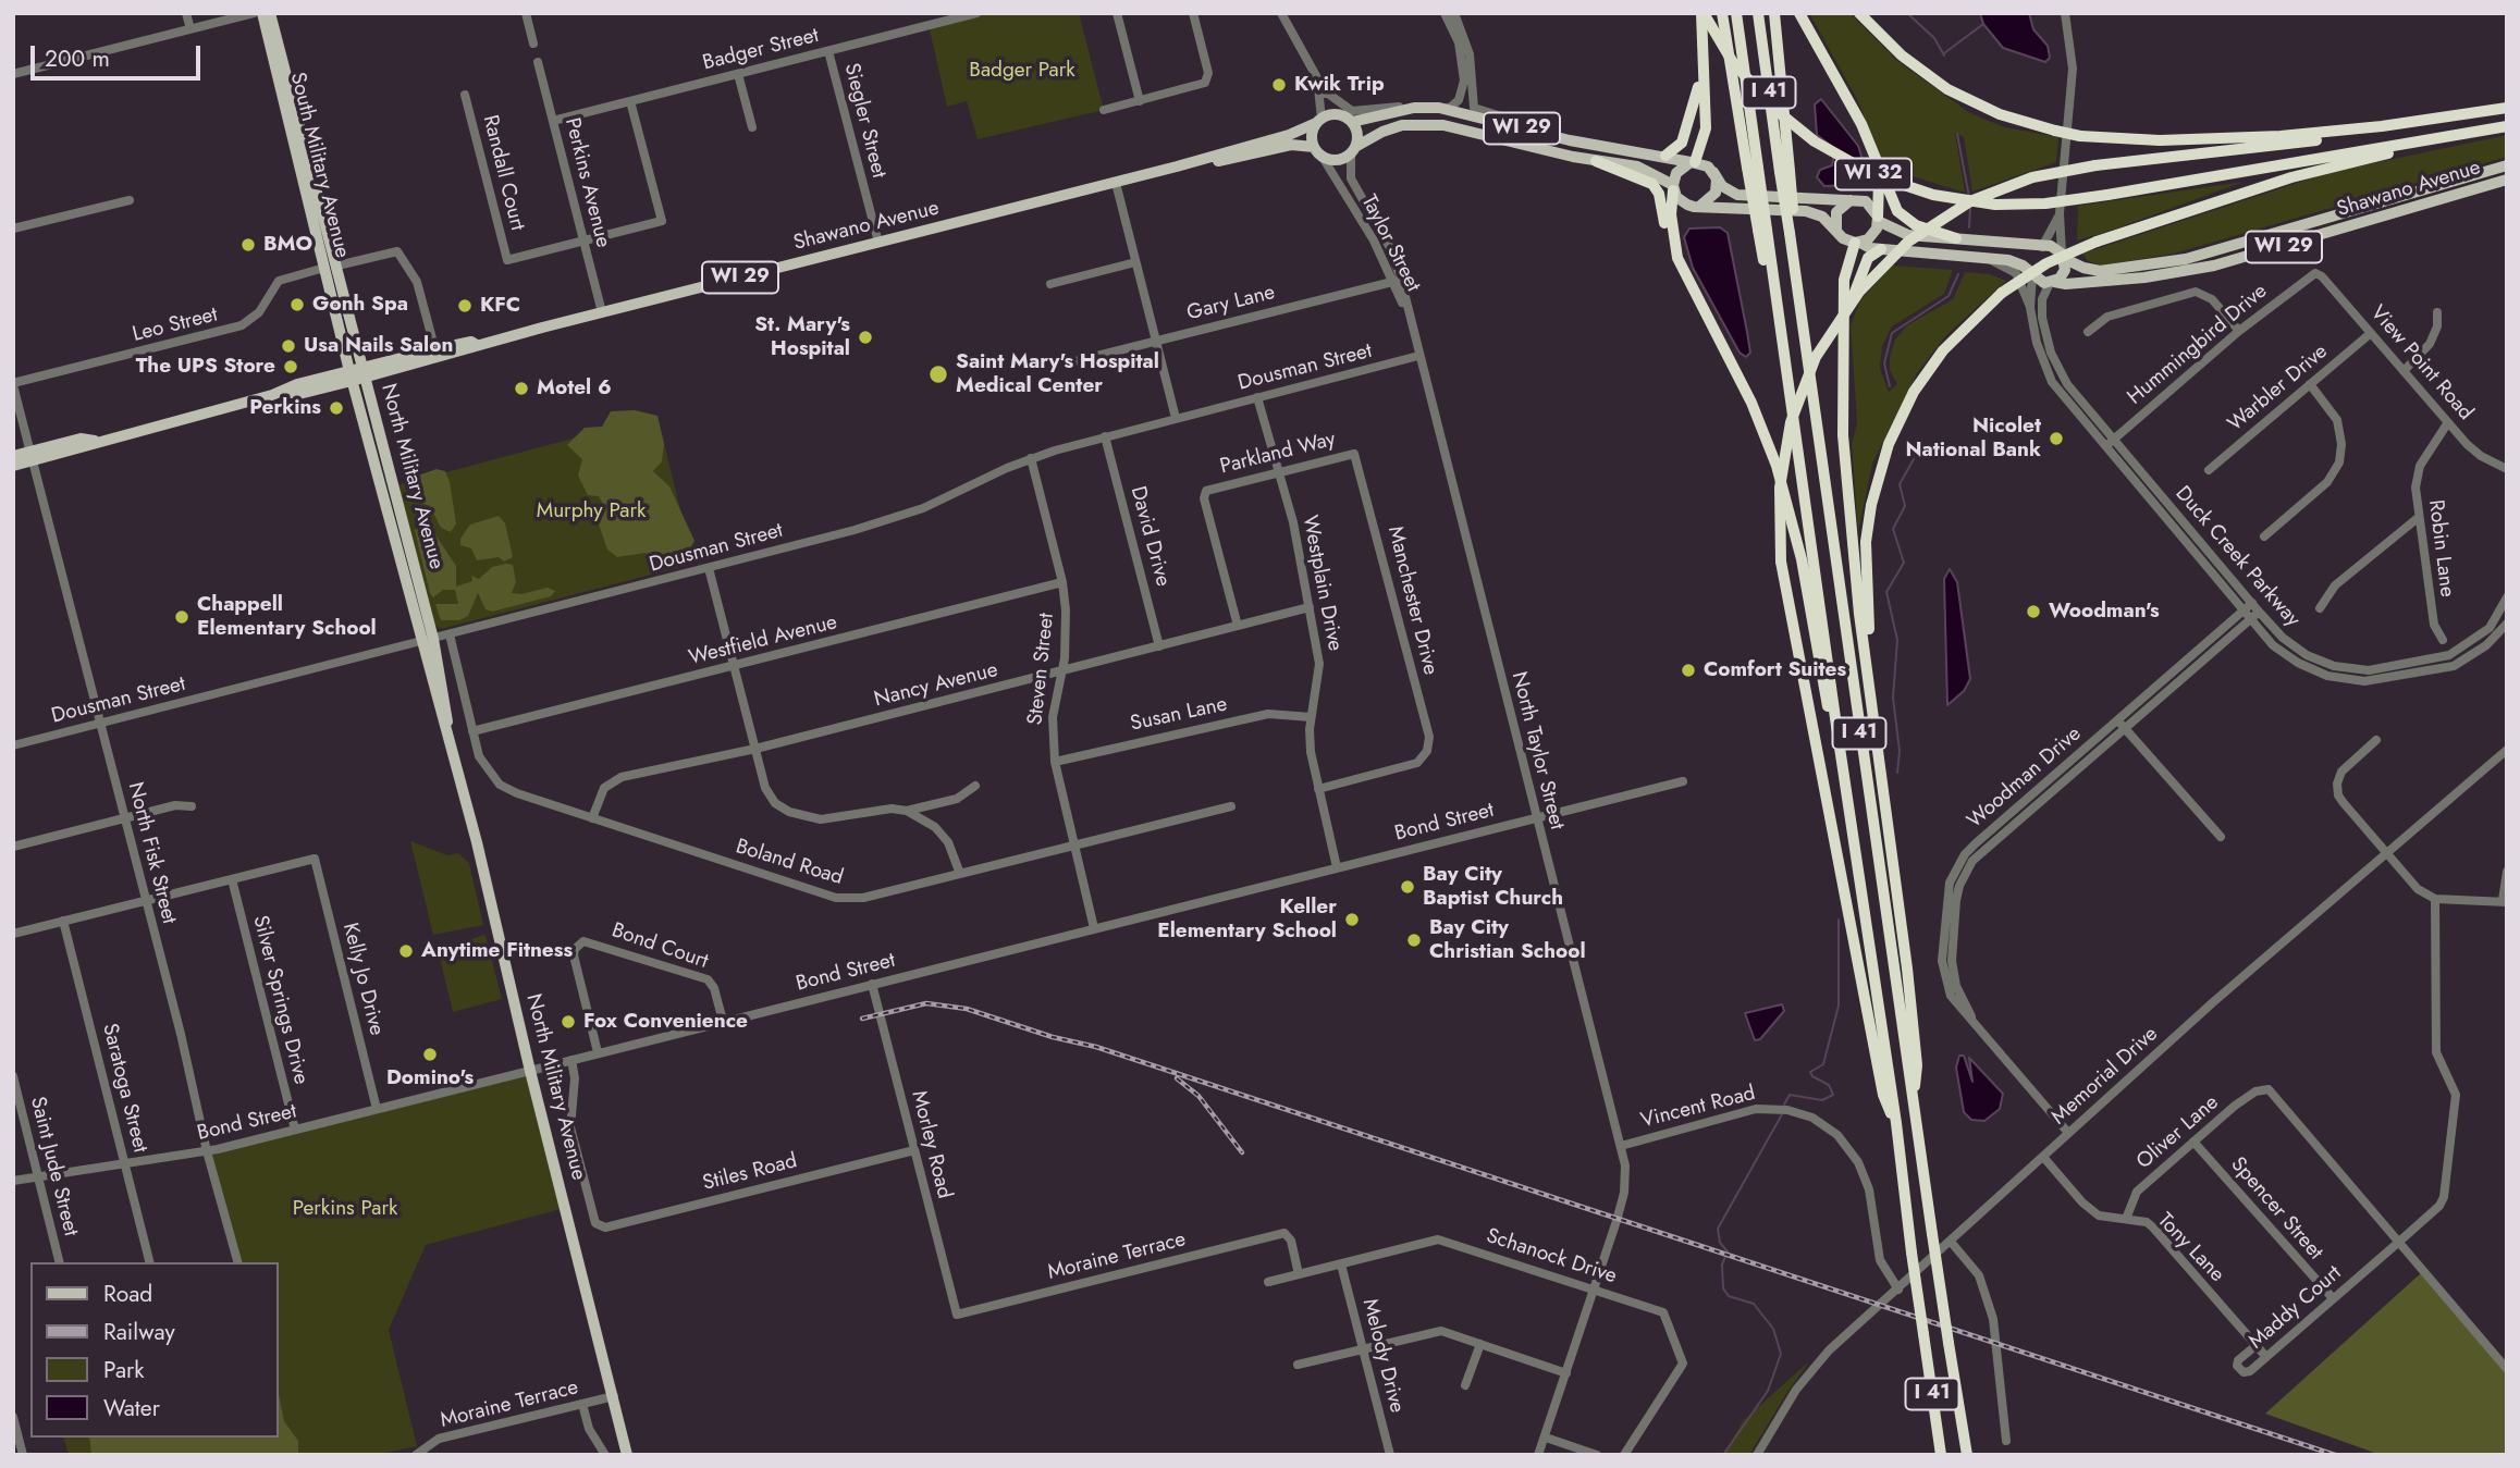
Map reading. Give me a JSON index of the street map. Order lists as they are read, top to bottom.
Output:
{
  "streets": {
    "highway": ["I 41", "WI 32"],
    "main road": [
      "WI 29",
      "South Military Avenue",
      "Shawano Avenue",
      "North Military Avenue"
    ],
    "street": [
      "Badger Street",
      "Siegler Street",
      "Randall Court",
      "Perkins Avenue",
      "Taylor Street",
      "Gary Lane",
      "Leo Street",
      "Hummingbird Drive",
      "View Point Road",
      "Dousman Street",
      "Warbler Drive",
      "Parkland Way",
      "David Drive",
      "Robin Lane",
      "Duck Creek Parkway",
      "Westplain Drive",
      "Manchester Drive",
      "Westfield Avenue",
      "Steven Street",
      "Nancy Avenue",
      "Susan Lane",
      "North Taylor Street",
      "Woodman Drive",
      "Bond Street",
      "North Fisk Street",
      "Boland Road",
      "Bond Court",
      "Kelly Jo Drive",
      "Silver Springs Drive",
      "Memorial Drive",
      "Saratoga Street",
      "Vincent Road",
      "Oliver Lane",
      "Morley Road",
      "Saint Jude Street",
      "Stiles Road",
      "Spencer Street",
      "Tony Lane",
      "Moraine Terrace",
      "Schanock Drive",
      "Maddy Court",
      "Melody Drive"
    ]
  },
  "crossings": [
    ["Badger Street", "Siegler Street"],
    ["Badger Street", "Perkins Avenue"],
    ["Siegler Street", "Shawano Avenue"],
    ["WI 29", "Shawano Avenue"],
    ["WI 29", "Taylor Street"],
    ["South Military Avenue", "Shawano Avenue"],
    ["South Military Avenue", "Leo Street"],
    ["South Military Avenue", "North Military Avenue"],
    ["Randall Court", "Perkins Avenue"],
    ["Perkins Avenue", "Shawano Avenue"],
    ["Shawano Avenue", "Taylor Street"],
    ["Shawano Avenue", "North Military Avenue"],
    ["Shawano Avenue", "Duck Creek Parkway"],
    ["Shawano Avenue", "North Fisk Street"],
    ["Taylor Street", "Gary Lane"],
    ["Taylor Street", "North Taylor Street"],
    ["Leo Street", "North Fisk Street"],
    ["Hummingbird Drive", "View Point Road"],
    ["Hummingbird Drive", "Duck Creek Parkway"],
    ["View Point Road", "Warbler Drive"],
    ["View Point Road", "Robin Lane"],
    ["Dousman Street", "North Military Avenue"],
    ["Dousman Street", "David Drive"],
    ["Dousman Street", "Westplain Drive"],
    ["Dousman Street", "Steven Street"],
    ["Dousman Street", "North Taylor Street"],
    ["Dousman Street", "North Fisk Street"],
    ["Dousman Street", "Boland Road"],
    ["Parkland Way", "Westplain Drive"],
    ["Parkland Way", "Manchester Drive"],
    ["Parkland Way", "Nancy Avenue"],
    ["North Military Avenue", "Bond Street"],
    ["North Military Avenue", "Moraine Terrace"],
    ["David Drive", "Nancy Avenue"],
    ["Duck Creek Parkway", "Woodman Drive"],
    ["Westplain Drive", "Manchester Drive"],
    ["Westplain Drive", "Nancy Avenue"],
    ["Westplain Drive", "Susan Lane"],
    ["Westplain Drive", "Bond Street"],
    ["Westfield Avenue", "Steven Street"],
    ["Westfield Avenue", "Boland Road"],
    ["Steven Street", "Nancy Avenue"],
    ["Steven Street", "Susan Lane"],
    ["Steven Street", "Bond Street"],
    ["Steven Street", "Boland Road"],
    ["Nancy Avenue", "Boland Road"],
    ["North Taylor Street", "Bond Street"],
    ["North Taylor Street", "Vincent Road"],
    ["North Taylor Street", "Schanock Drive"],
    ["Woodman Drive", "Memorial Drive"],
    ["Bond Street", "North Fisk Street"],
    ["Bond Street", "Bond Court"],
    ["Bond Street", "Kelly Jo Drive"],
    ["Bond Street", "Silver Springs Drive"],
    ["Bond Street", "Saratoga Street"],
    ["Bond Street", "Morley Road"],
    ["Bond Street", "Saint Jude Street"],
    ["Bond Street", "Stiles Road"],
    ["Kelly Jo Drive", "Silver Springs Drive"],
    ["Memorial Drive", "Vincent Road"],
    ["Memorial Drive", "Tony Lane"],
    ["Oliver Lane", "Spencer Street"],
    ["Oliver Lane", "Tony Lane"],
    ["Oliver Lane", "Maddy Court"],
    ["Morley Road", "Stiles Road"],
    ["Morley Road", "Moraine Terrace"],
    ["Spencer Street", "Maddy Court"],
    ["Tony Lane", "Maddy Court"],
    ["Moraine Terrace", "Schanock Drive"],
    ["Schanock Drive", "Melody Drive"]
  ],
  "parks": ["Badger Park", "Murphy Park", "Perkins Park"],
  "places": [
    "Kwik Trip",
    "BMO",
    "Gonh Spa",
    "KFC",
    "St. Mary's Hospital",
    "Usa Nails Salon",
    "The UPS Store",
    "Saint Mary's Hospital Medical Center",
    "Motel 6",
    "Perkins",
    "Nicolet National Bank",
    "Woodman's",
    "Chappell Elementary School",
    "Comfort Suites",
    "Bay City Baptist Church",
    "Keller Elementary School",
    "Bay City Christian School",
    "Anytime Fitness",
    "Fox Convenience",
    "Domino's"
  ],
  "legend": [
    "Road",
    "Railway",
    "Park",
    "Water"
  ],
  "scale_bar": "200 m"
}
